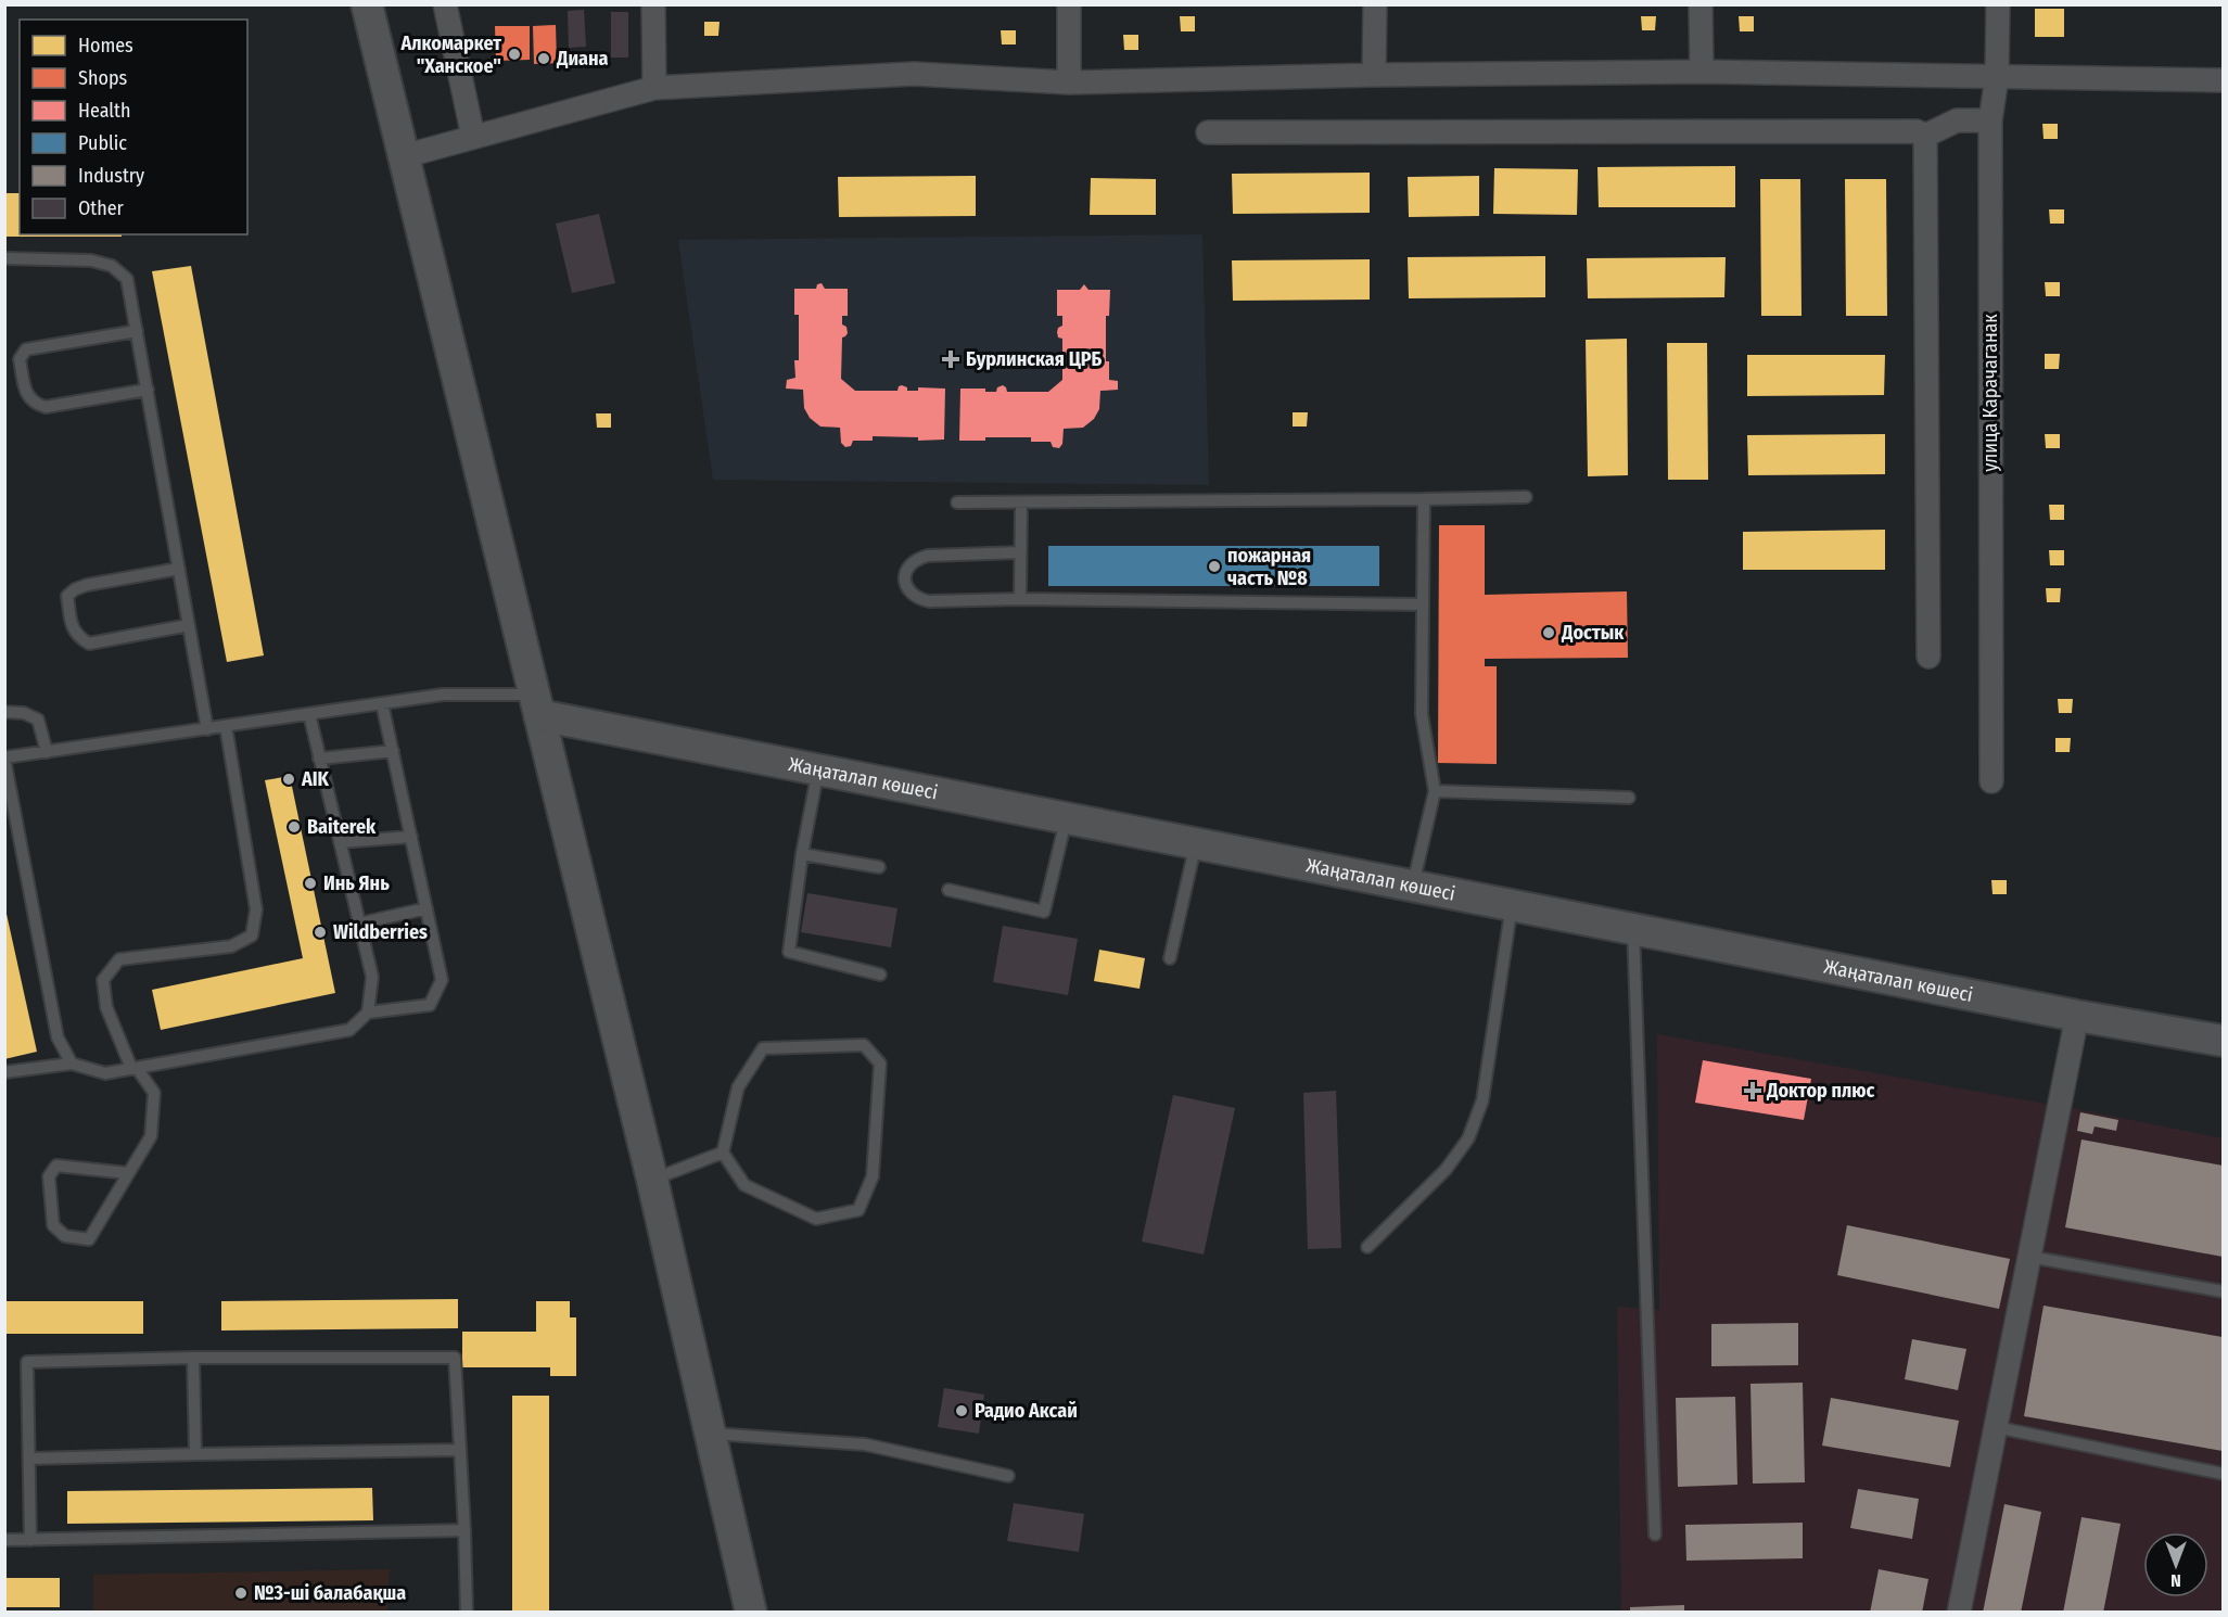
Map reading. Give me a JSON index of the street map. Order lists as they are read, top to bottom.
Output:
{
  "streets": {
    "main road": ["Жаңаталап көшесі"],
    "street": ["улица Карачаганак"]
  },
  "places": {
    "other": [
      "Алкомаркет \"Ханское\"",
      "Диана",
      "пожарная часть №8",
      "Достык",
      "AIK",
      "Baiterek",
      "Инь Янь",
      "Wildberries",
      "Радио Аксай",
      "№3-ші балабақша"
    ],
    "health": ["Бурлинская ЦРБ", "Доктор плюс"]
  },
  "legend": [
    "Homes",
    "Shops",
    "Health",
    "Public",
    "Industry",
    "Other"
  ],
  "north": "bottom"
}
